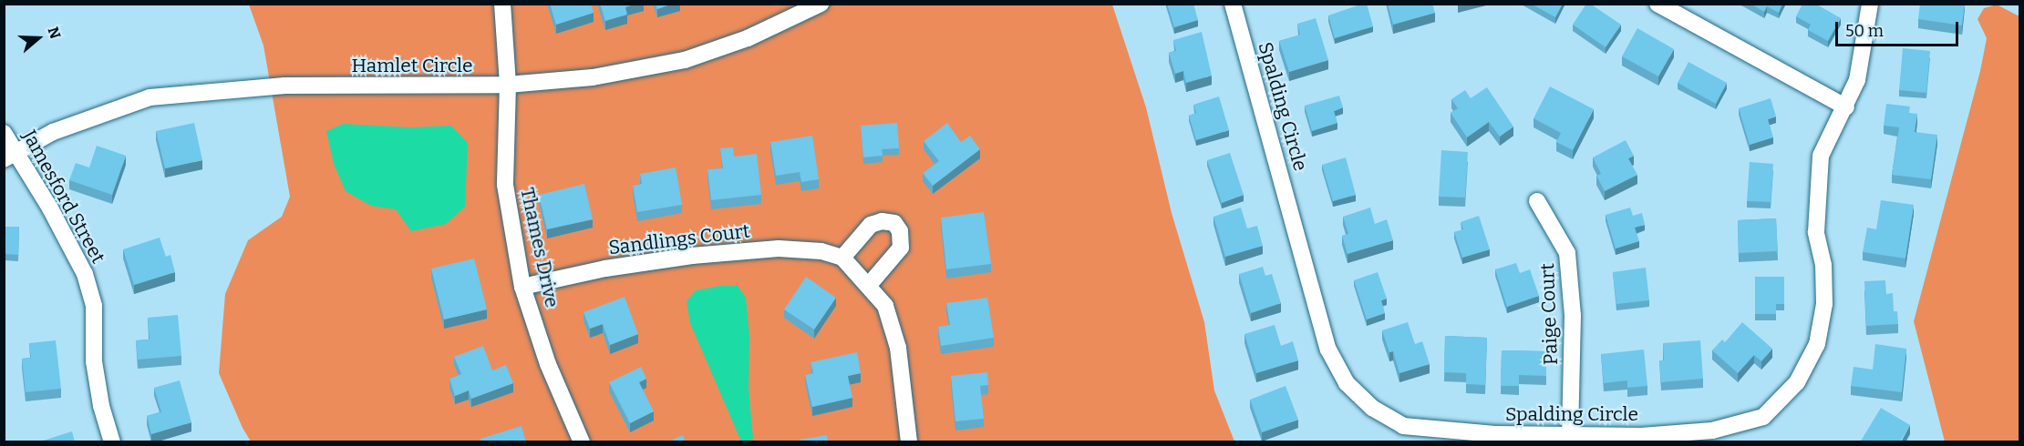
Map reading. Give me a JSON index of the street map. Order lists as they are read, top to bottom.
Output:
{
  "streets": {
    "street": [
      "Hamlet Circle",
      "Spalding Circle",
      "Jamesford Street",
      "Sandlings Court",
      "Thames Drive",
      "Paige Court"
    ]
  },
  "crossings": [
    ["Hamlet Circle", "Jamesford Street"],
    ["Hamlet Circle", "Thames Drive"],
    ["Spalding Circle", "Paige Court"],
    ["Sandlings Court", "Thames Drive"]
  ],
  "scale_bar": "50 m",
  "north": "right"
}
